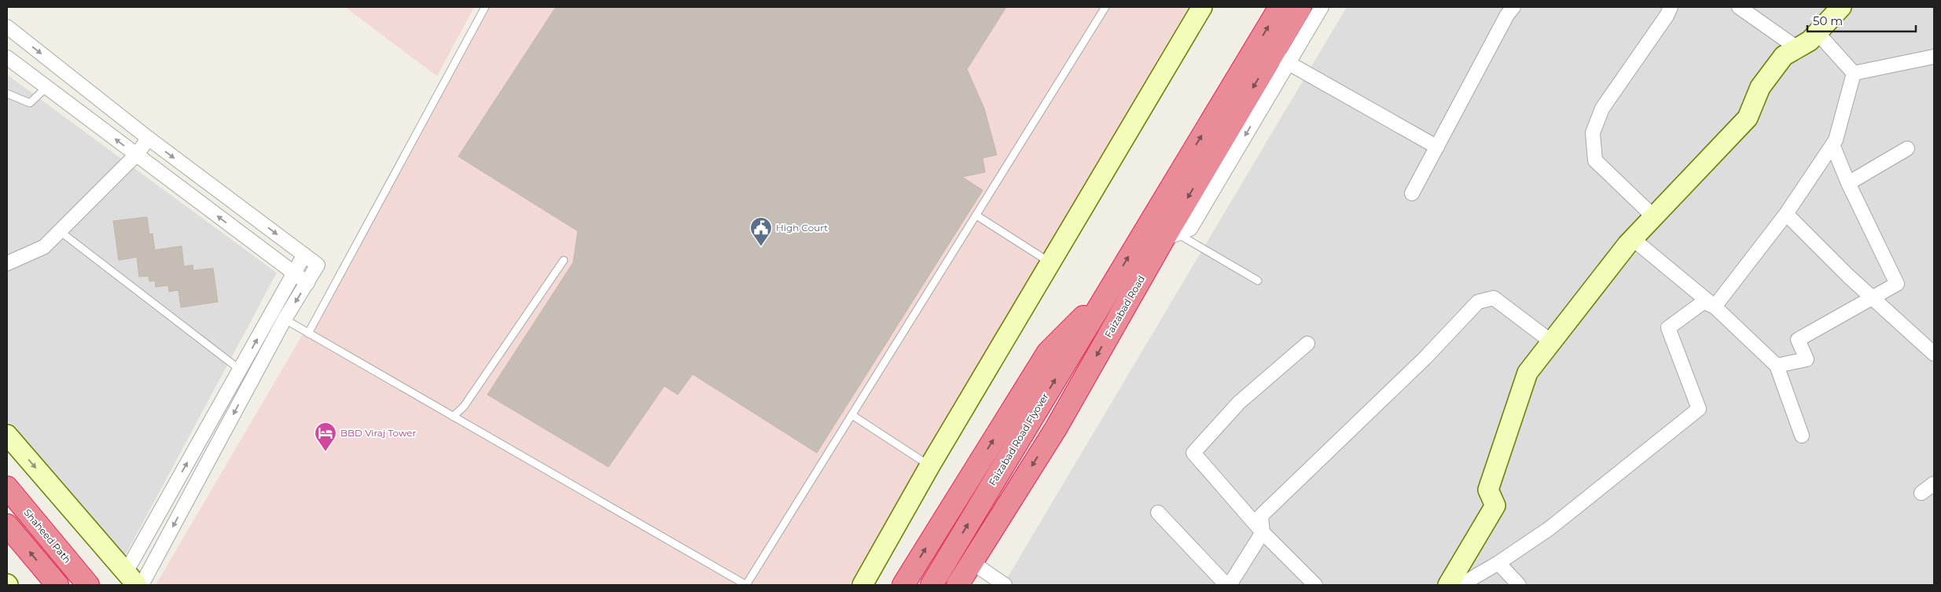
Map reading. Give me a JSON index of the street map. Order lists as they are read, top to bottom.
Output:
{
  "streets": {
    "highway": ["Faizabad Road", "Faizabad Road Flyover", "Shaheed Path"]
  },
  "places": {
    "public building": ["High Court"],
    "hotel": ["BBD Viraj Tower"]
  },
  "scale_bar": "50 m"
}
